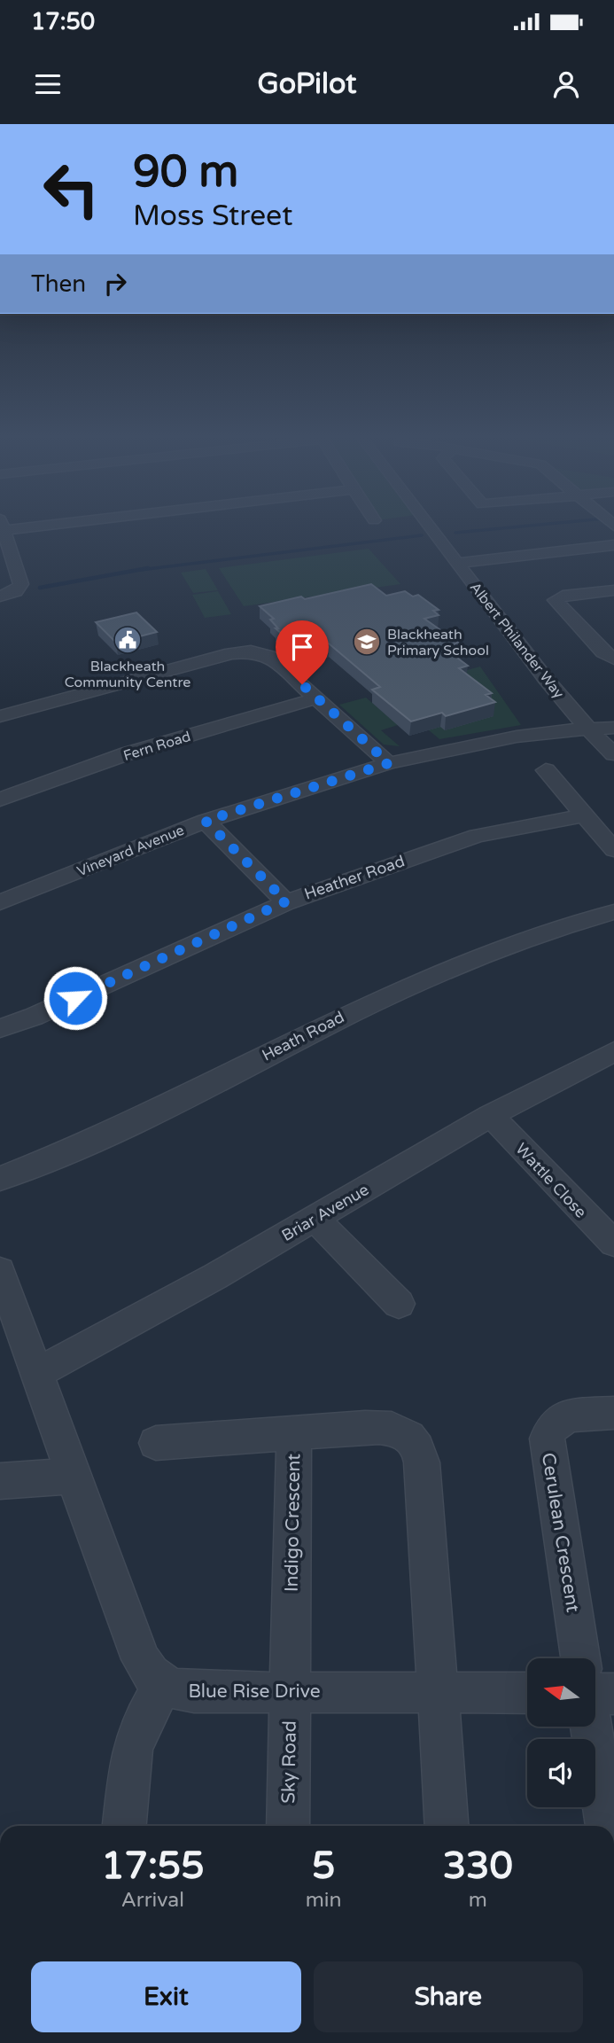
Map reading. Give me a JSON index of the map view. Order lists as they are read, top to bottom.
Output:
{
  "streets": {
    "street": [
      "Albert Philander Way",
      "Fern Road",
      "Vineyard Avenue",
      "Heather Road",
      "Heath Road",
      "Wattle Close",
      "Briar Avenue",
      "Indigo Crescent",
      "Cerulean Crescent",
      "Blue Rise Drive",
      "Sky Road"
    ]
  },
  "crossings": [
    ["Albert Philander Way", "Vineyard Avenue"],
    ["Wattle Close", "Briar Avenue"],
    ["Indigo Crescent", "Blue Rise Drive"],
    ["Indigo Crescent", "Sky Road"],
    ["Blue Rise Drive", "Sky Road"]
  ],
  "places": {
    "public building": ["Blackheath Community Centre"],
    "school or university": ["Blackheath Primary School"]
  },
  "north": "left",
  "page": {
    "status": "17:50",
    "header": "GoPilot",
    "turn": ["90 m", "Moss Street"],
    "then": "Then",
    "eta": [
      "17:55",
      "Arrival",
      "5",
      "min",
      "330",
      "m"
    ],
    "buttons": ["Exit", "Share"]
  }
}
